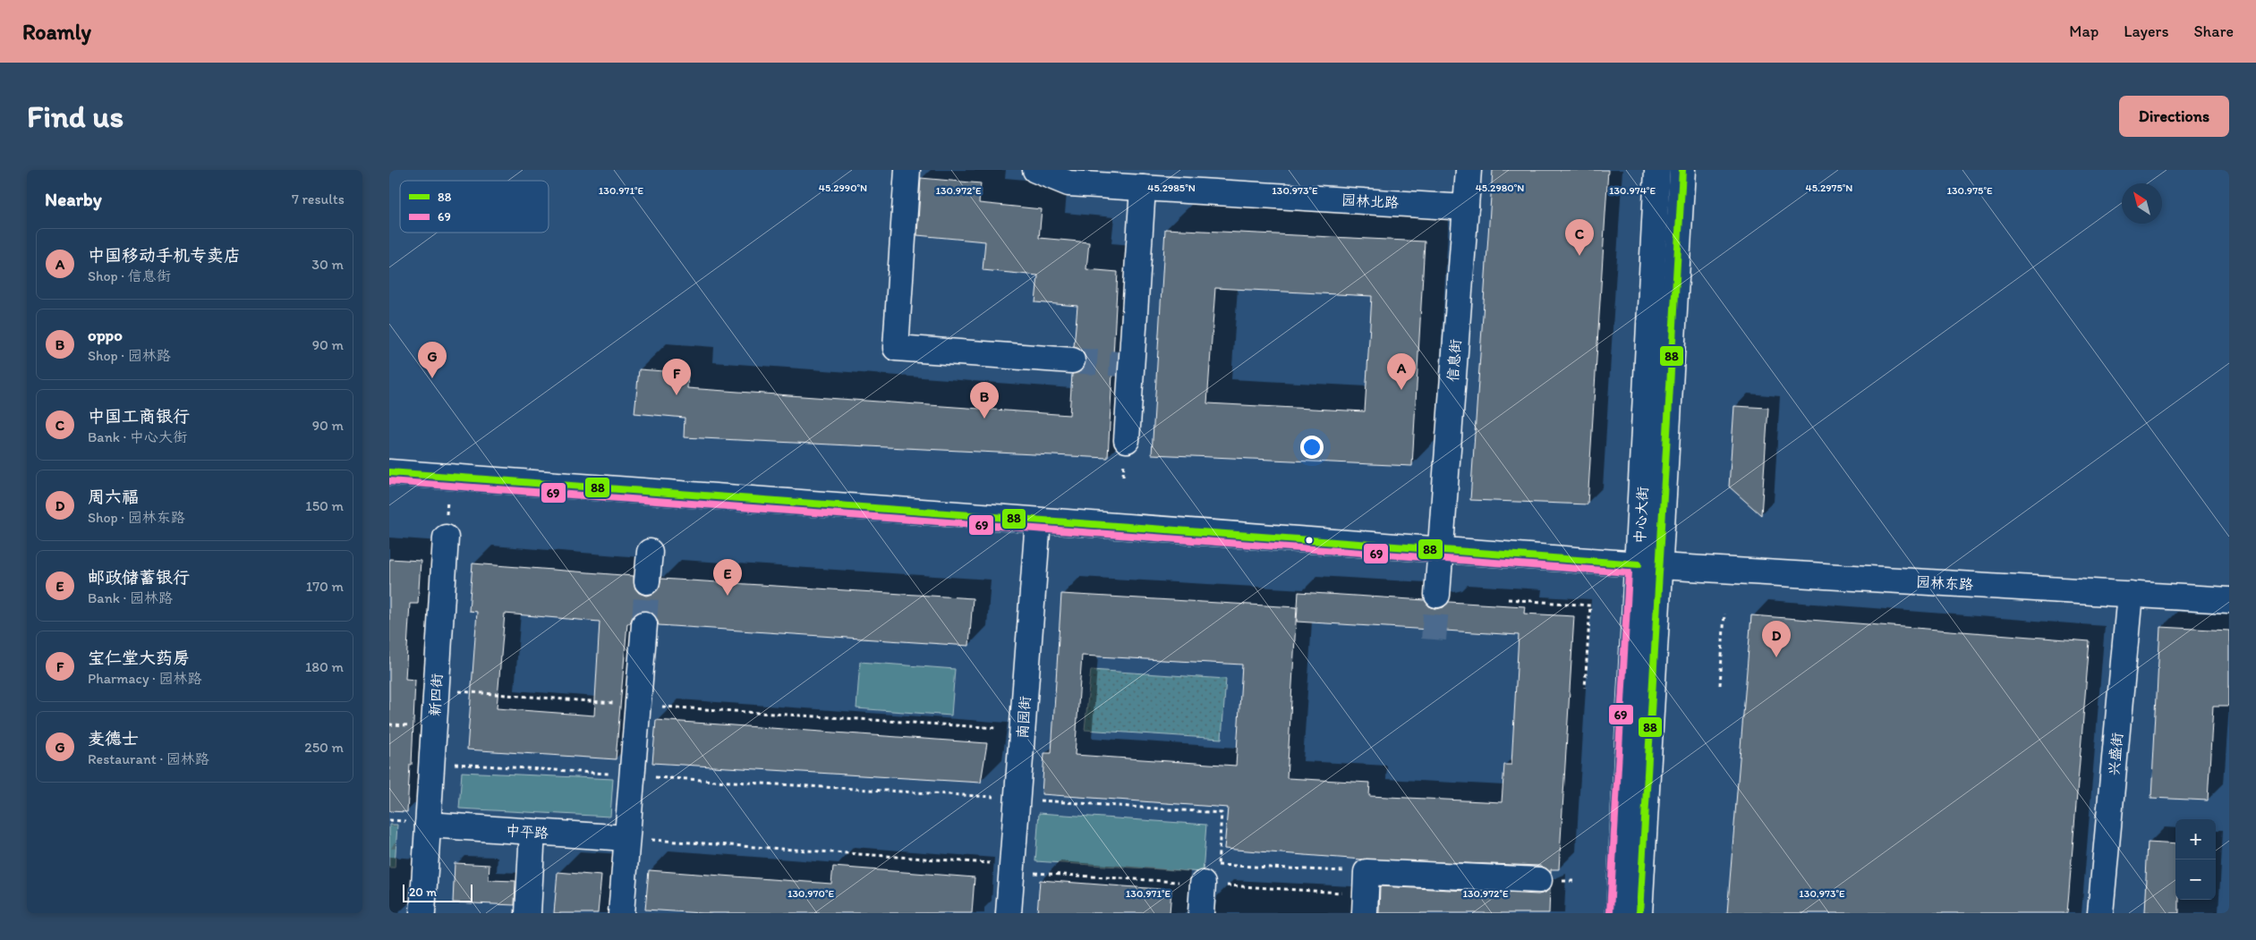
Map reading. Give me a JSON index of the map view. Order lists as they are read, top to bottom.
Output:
{
  "streets": {
    "street": [
      "园林北路",
      "信息街",
      "中心大街",
      "园林东路",
      "新四街",
      "南园街",
      "兴盛街",
      "中平路"
    ]
  },
  "crossings": [
    ["园林北路", "信息街"],
    ["信息街", "园林东路"],
    ["中心大街", "园林东路"],
    ["园林东路", "南园街"],
    ["园林东路", "兴盛街"],
    ["新四街", "中平路"]
  ],
  "lines": ["transit line 88", "transit line 69"],
  "legend": ["88", "69"],
  "scale_bar": "20 m",
  "north": "top left",
  "page": {
    "header": "Roamly",
    "nav": ["Map", "Layers", "Share"],
    "buttons": "Directions",
    "title": "Find us",
    "heading": ["Nearby", "7 results"],
    "pins": [
      "C",
      "G",
      "A",
      "F",
      "B",
      "E",
      "D"
    ],
    "list": [
      {
        "mark": "A",
        "name": "中国移动手机专卖店",
        "note": "Shop · 信息街",
        "value": "30 m"
      },
      {
        "mark": "B",
        "name": "oppo",
        "note": "Shop · 园林路",
        "value": "90 m"
      },
      {
        "mark": "C",
        "name": "中国工商银行",
        "note": "Bank · 中心大街",
        "value": "90 m"
      },
      {
        "mark": "D",
        "name": "周六福",
        "note": "Shop · 园林东路",
        "value": "150 m"
      },
      {
        "mark": "E",
        "name": "邮政储蓄银行",
        "note": "Bank · 园林路",
        "value": "170 m"
      },
      {
        "mark": "F",
        "name": "宝仁堂大药房",
        "note": "Pharmacy · 园林路",
        "value": "180 m"
      },
      {
        "mark": "G",
        "name": "麦德士",
        "note": "Restaurant · 园林路",
        "value": "250 m"
      }
    ],
    "map_buttons": ["+", "−"],
    "scale": "20 m"
  },
  "coordinates": [
    "45.2990°N",
    "45.2985°N",
    "45.2980°N",
    "45.2975°N",
    "130.971°E",
    "130.972°E",
    "130.973°E",
    "130.974°E",
    "130.975°E",
    "130.970°E"
  ]
}
